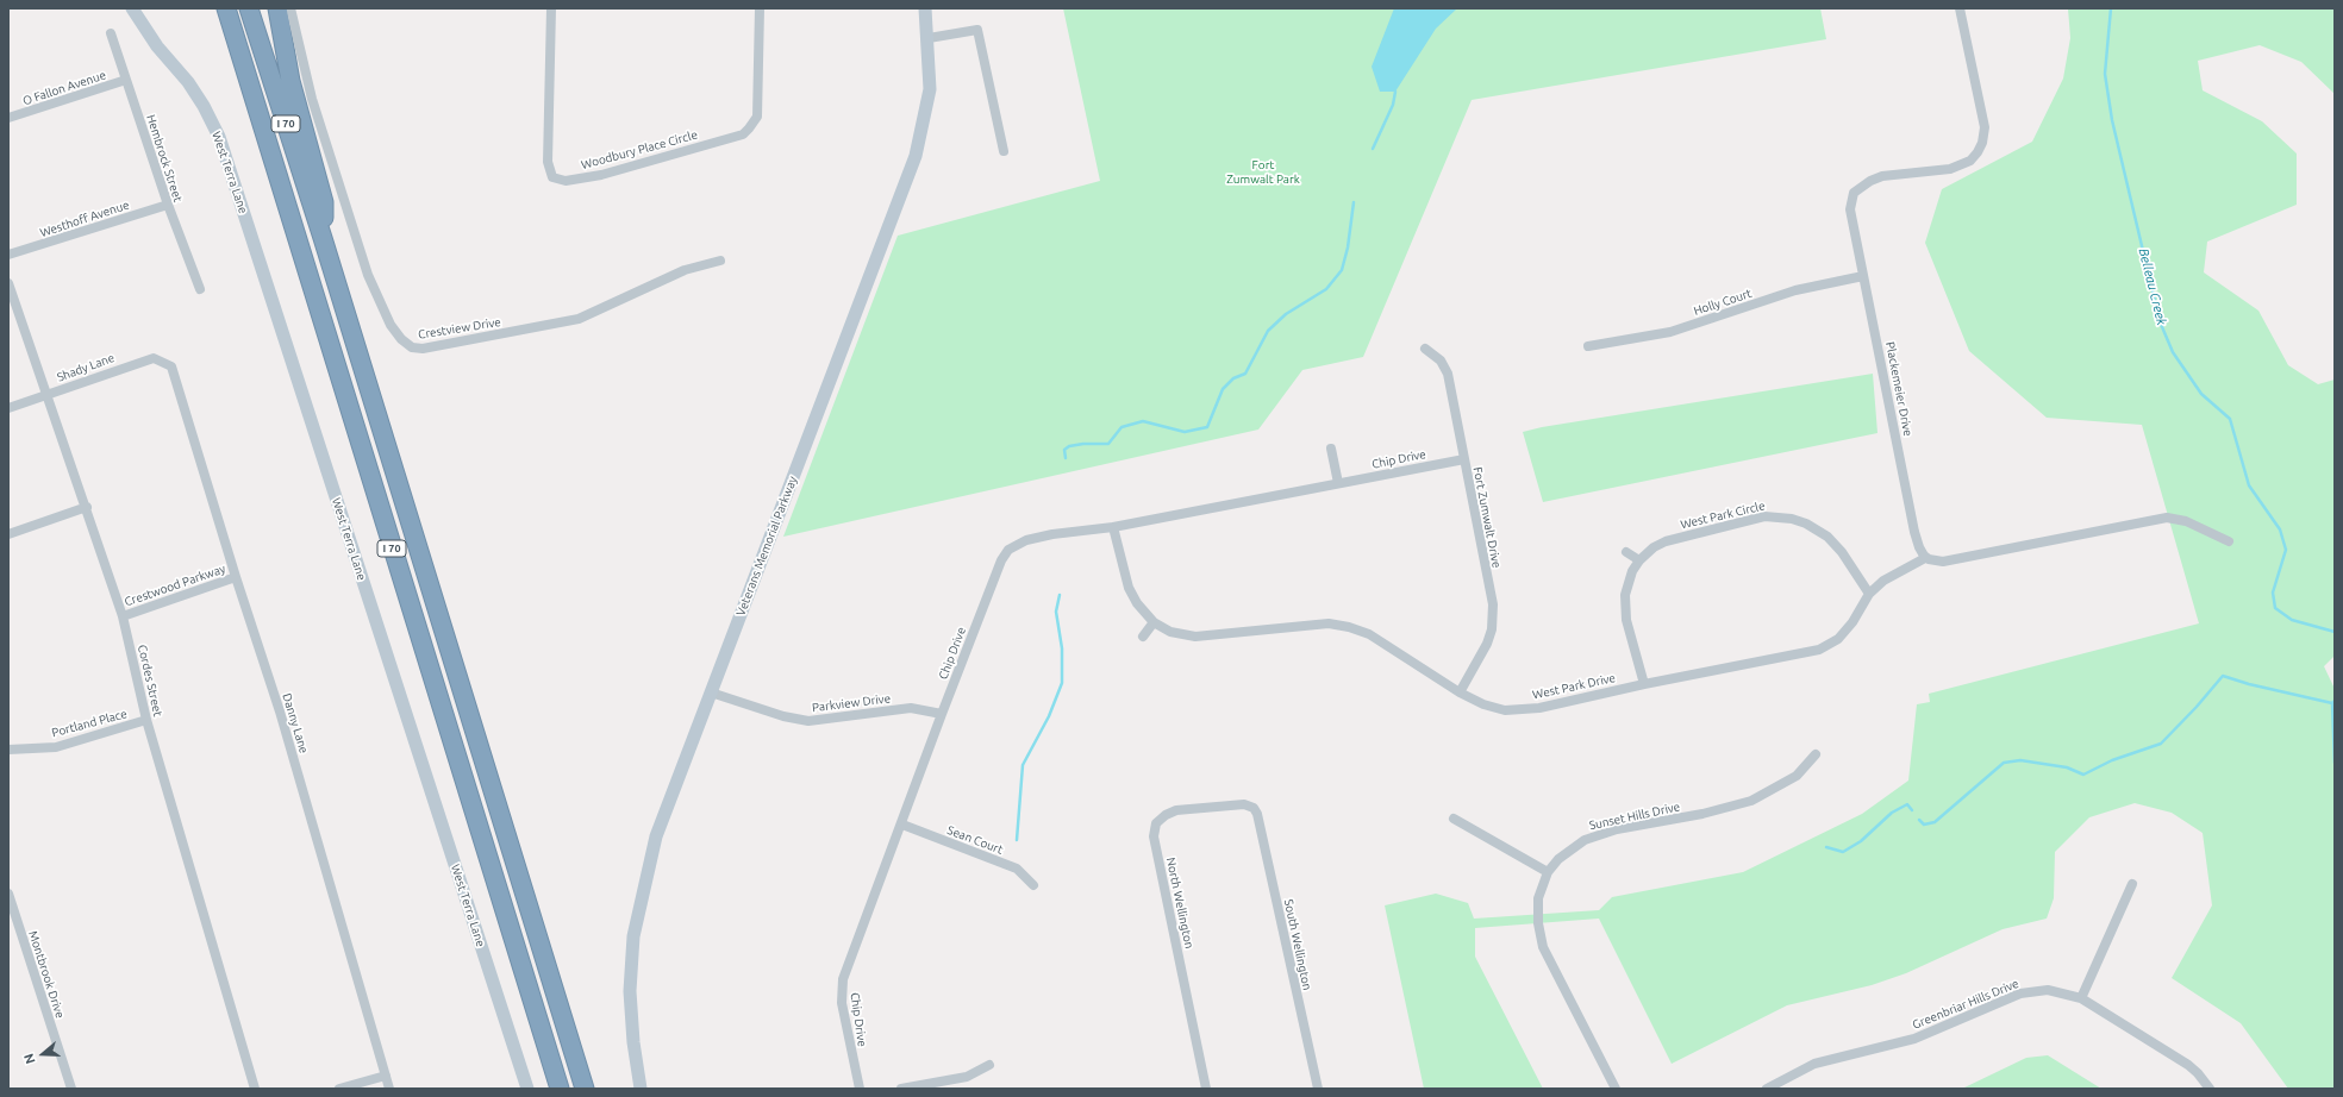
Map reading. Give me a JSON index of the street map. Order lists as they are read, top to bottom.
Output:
{
  "streets": {
    "highway": ["I 70"],
    "street": [
      "O Fallon Avenue",
      "Woodbury Place Circle",
      "Hembrock Street",
      "West Terra Lane",
      "Westhoff Avenue",
      "Holly Court",
      "Crestview Drive",
      "Shady Lane",
      "Plackemeier Drive",
      "Chip Drive",
      "West Park Circle",
      "Fort Zumwalt Drive",
      "Veterans Memorial Parkway",
      "Crestwood Parkway",
      "Cordes Street",
      "West Park Drive",
      "Parkview Drive",
      "Portland Place",
      "Danny Lane",
      "Sunset Hills Drive",
      "Sean Court",
      "North Wellington",
      "South Wellington",
      "Montbrook Drive",
      "Greenbriar Hills Drive"
    ]
  },
  "crossings": [
    ["O Fallon Avenue", "Hembrock Street"],
    ["Hembrock Street", "Westhoff Avenue"],
    ["Holly Court", "Plackemeier Drive"],
    ["Shady Lane", "Cordes Street"],
    ["Shady Lane", "Danny Lane"],
    ["Plackemeier Drive", "West Park Drive"],
    ["Chip Drive", "Fort Zumwalt Drive"],
    ["Chip Drive", "West Park Drive"],
    ["Chip Drive", "Parkview Drive"],
    ["Chip Drive", "Sean Court"],
    ["West Park Circle", "West Park Drive"],
    ["Fort Zumwalt Drive", "West Park Drive"],
    ["Veterans Memorial Parkway", "Parkview Drive"],
    ["Crestwood Parkway", "Cordes Street"],
    ["Crestwood Parkway", "Danny Lane"],
    ["Cordes Street", "Portland Place"],
    ["North Wellington", "South Wellington"]
  ],
  "water": ["Belleau Creek"],
  "parks": ["Fort Zumwalt Park"],
  "north": "left"
}
